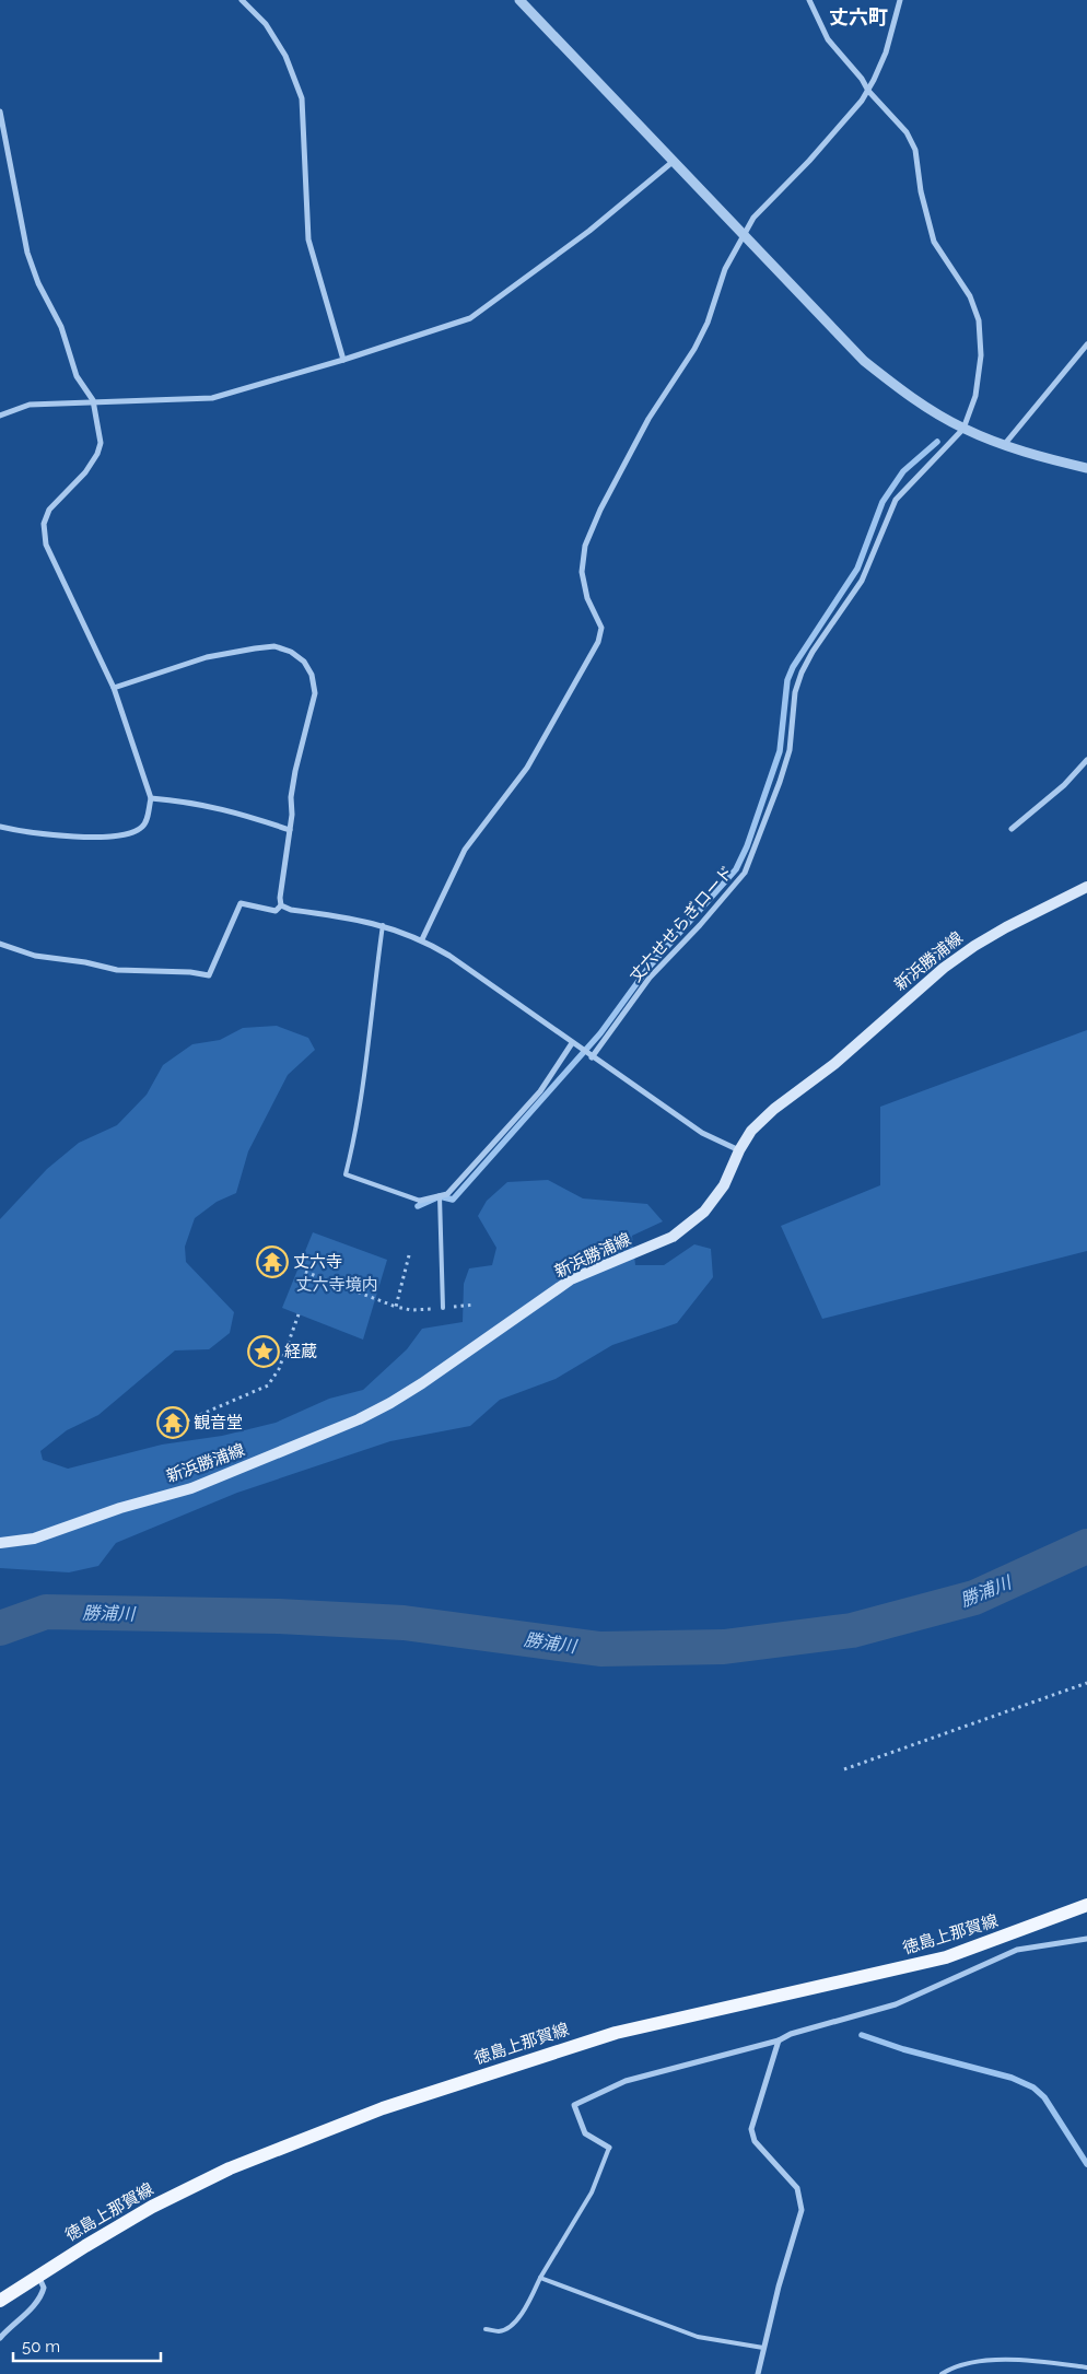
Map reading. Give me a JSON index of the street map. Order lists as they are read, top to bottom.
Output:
{
  "streets": {
    "main road": ["新浜勝浦線", "徳島上那賀線"],
    "street": ["丈六せせらぎロード"]
  },
  "districts": ["丈六町"],
  "water": ["勝浦川"],
  "parks": ["丈六寺境内"],
  "places": {
    "temple": ["丈六寺", "観音堂"],
    "place": ["経蔵"]
  },
  "scale_bar": "50 m"
}
